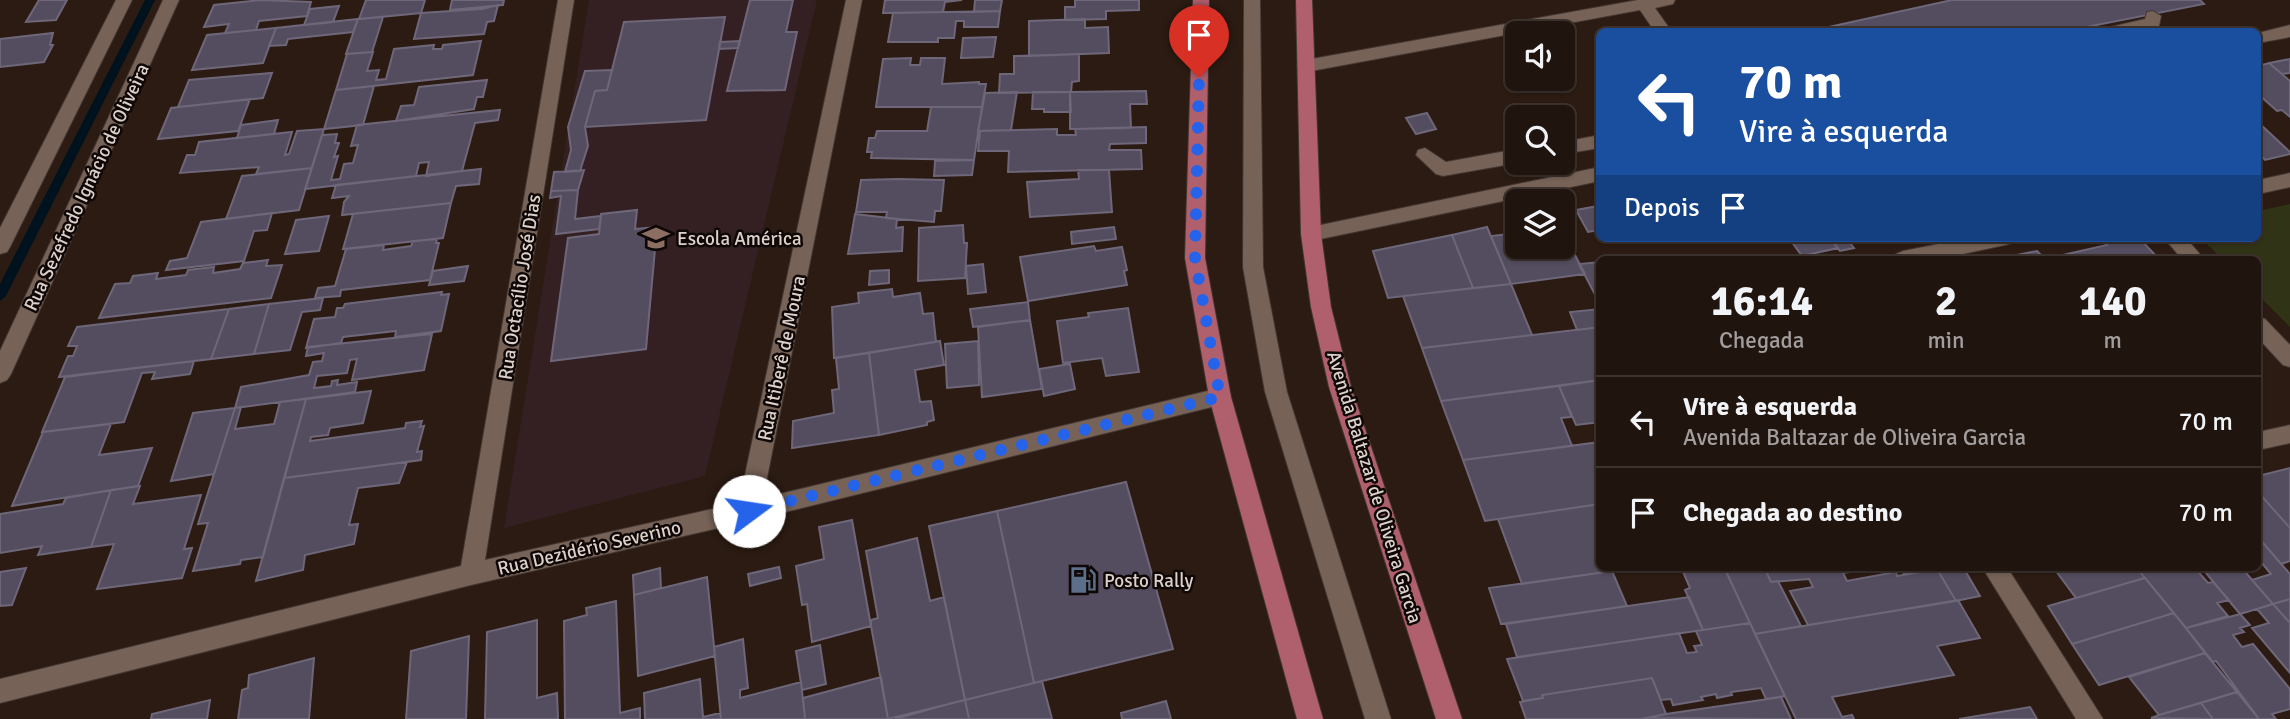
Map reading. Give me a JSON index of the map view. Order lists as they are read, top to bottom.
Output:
{
  "streets": {
    "main road": ["Avenida Baltazar de Oliveira Garcia"],
    "street": [
      "Rua Sezefredo Ignácio de Oliveira",
      "Rua Octacílio José Dias",
      "Rua Itiberê de Moura",
      "Rua Dezidério Severino"
    ]
  },
  "crossings": [
    ["Rua Octacílio José Dias", "Rua Dezidério Severino"],
    ["Rua Itiberê de Moura", "Rua Dezidério Severino"]
  ],
  "places": {
    "school or university": ["Escola América"],
    "fuel station": ["Posto Rally"]
  },
  "page": {
    "turn": ["70 m", "Vire à esquerda"],
    "then": "Depois",
    "eta": [
      "16:14",
      "Chegada",
      "2",
      "min",
      "140",
      "m"
    ],
    "list": [
      {
        "name": "Vire à esquerda",
        "note": "Avenida Baltazar de Oliveira Garcia",
        "value": "70 m"
      },
      {
        "name": "Chegada ao destino",
        "value": "70 m"
      }
    ]
  }
}
